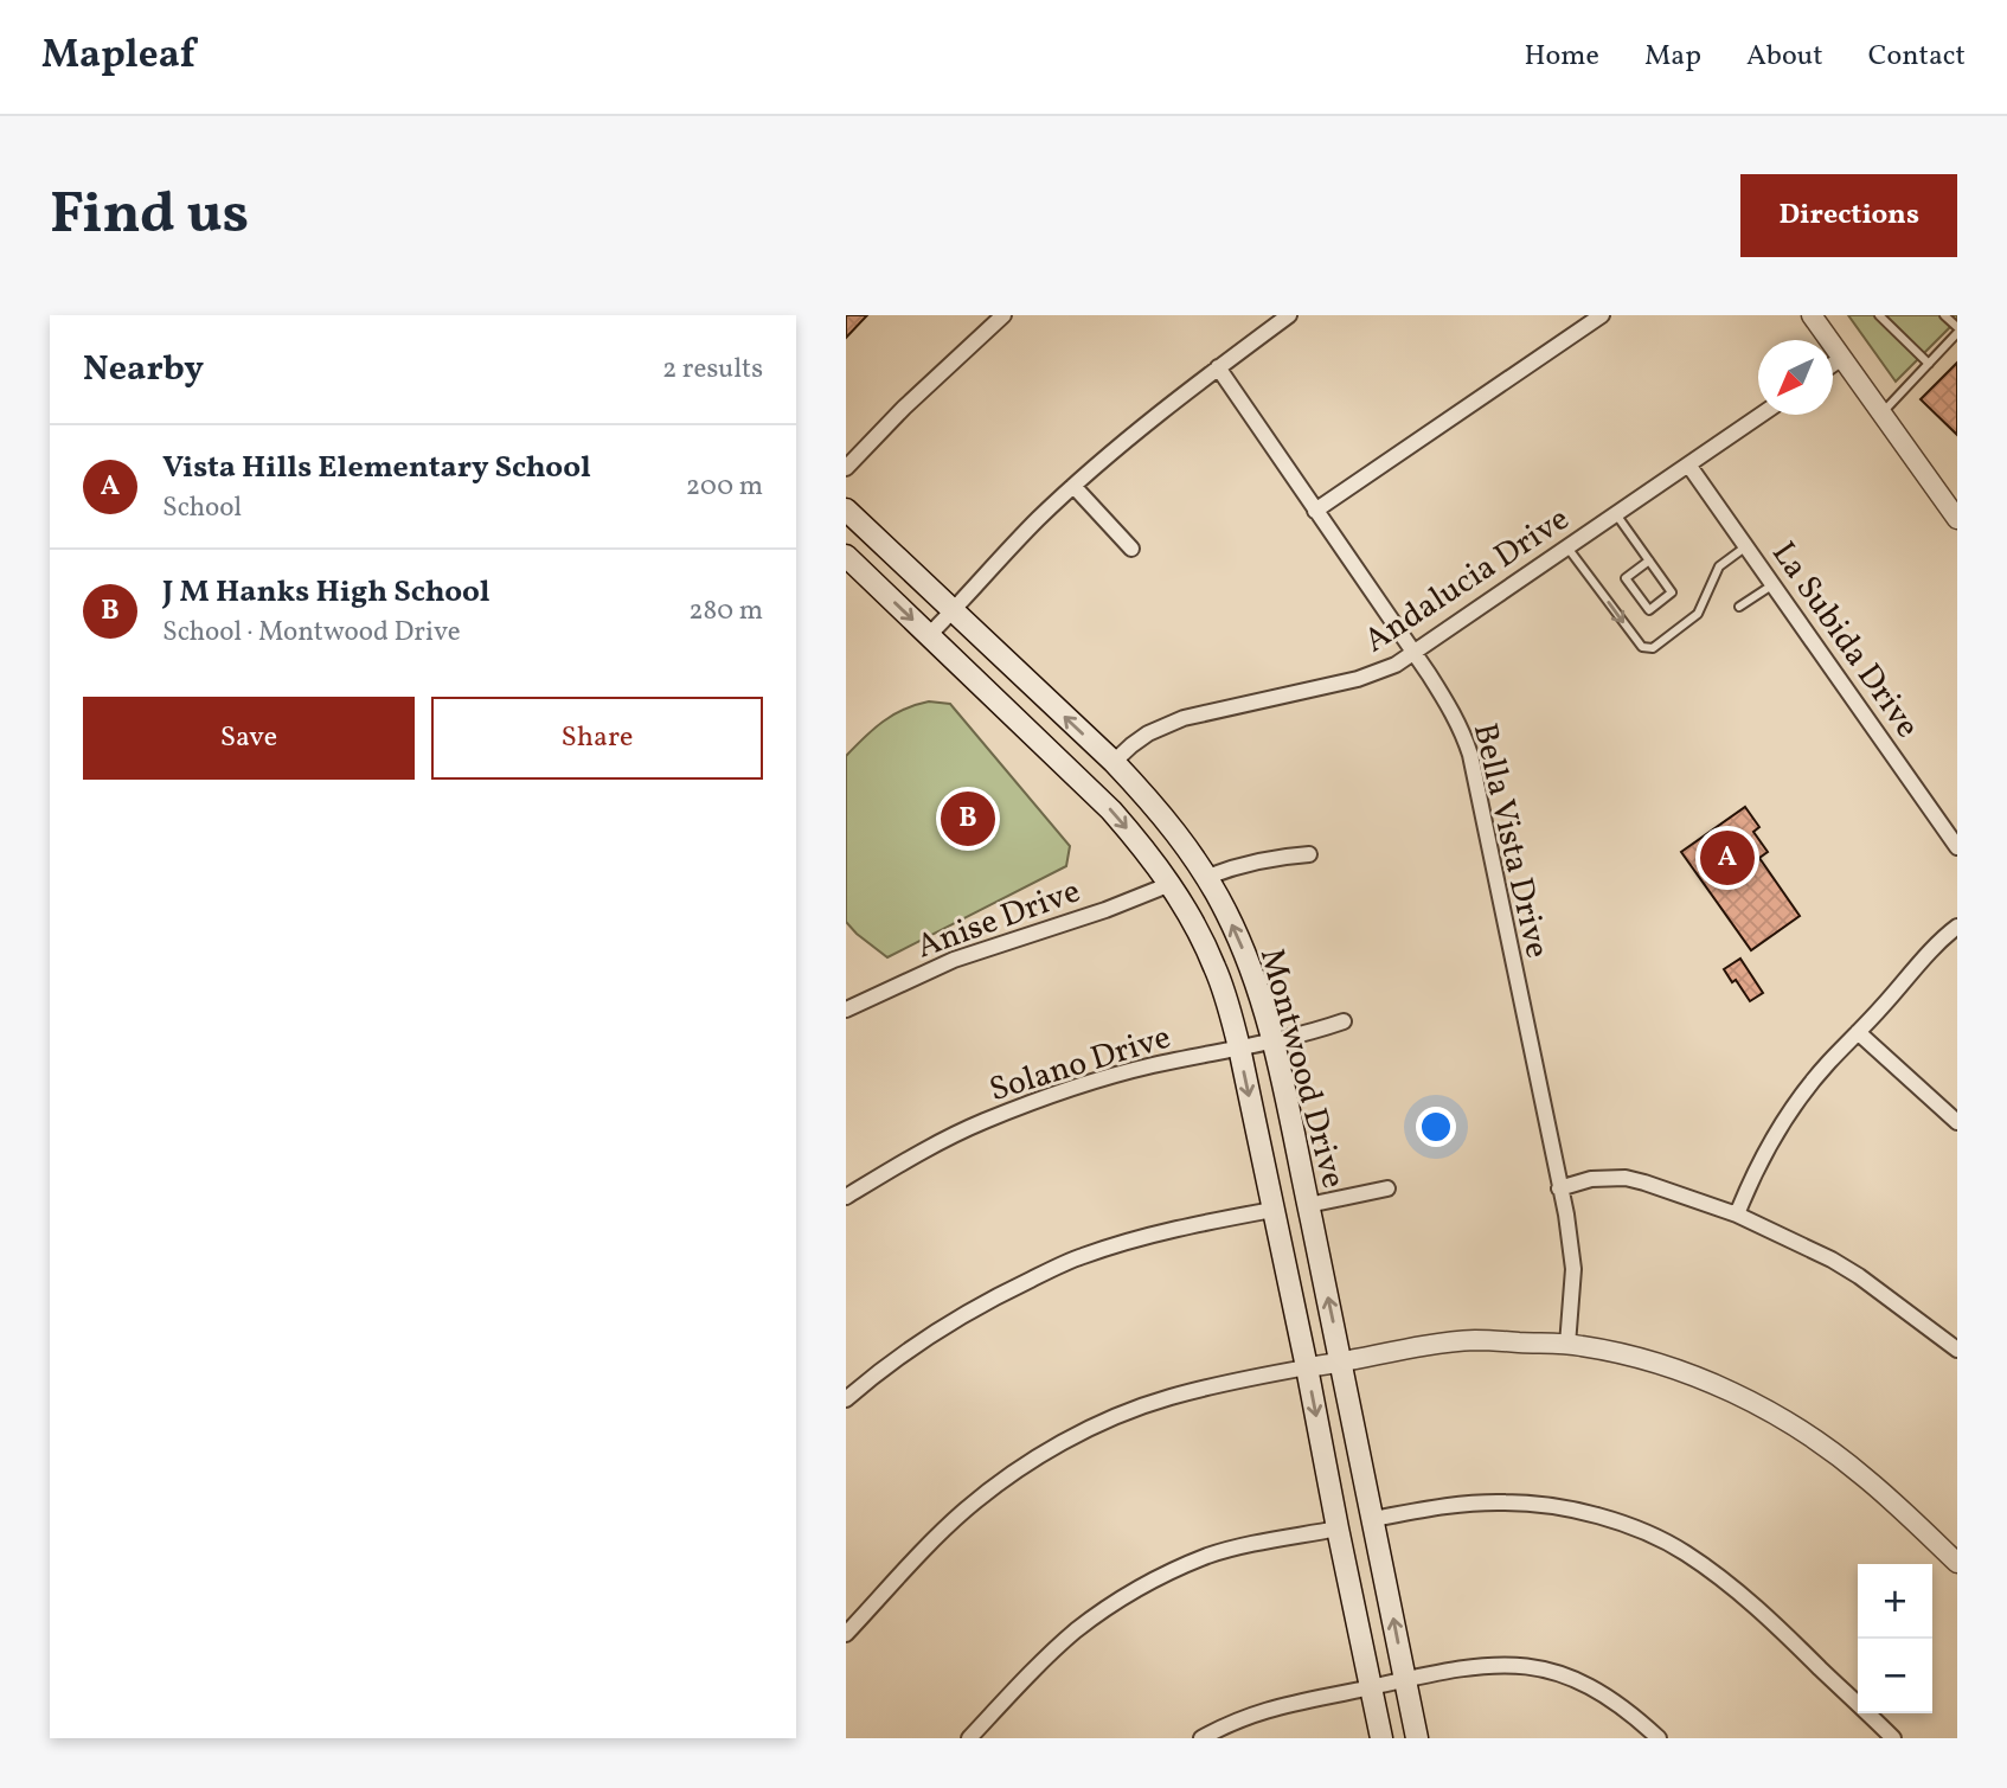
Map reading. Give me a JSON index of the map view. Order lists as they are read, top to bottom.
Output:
{
  "streets": {
    "main road": ["Montwood Drive"],
    "street": [
      "Andalucia Drive",
      "La Subida Drive",
      "Bella Vista Drive",
      "Anise Drive",
      "Solano Drive"
    ]
  },
  "crossings": [
    ["Andalucia Drive", "La Subida Drive"],
    ["Andalucia Drive", "Bella Vista Drive"],
    ["Andalucia Drive", "Montwood Drive"],
    ["Anise Drive", "Montwood Drive"],
    ["Solano Drive", "Montwood Drive"]
  ],
  "north": "bottom left",
  "page": {
    "header": "Mapleaf",
    "nav": [
      "Home",
      "Map",
      "About",
      "Contact"
    ],
    "buttons": [
      "Directions",
      ["Save", "Share"]
    ],
    "title": "Find us",
    "heading": ["Nearby", "2 results"],
    "list": [
      {
        "mark": "A",
        "name": "Vista Hills Elementary School",
        "note": "School",
        "value": "200 m"
      },
      {
        "mark": "B",
        "name": "J M Hanks High School",
        "note": "School · Montwood Drive",
        "value": "280 m"
      }
    ],
    "pins": ["B", "A"],
    "map_buttons": ["+", "−"]
  }
}
